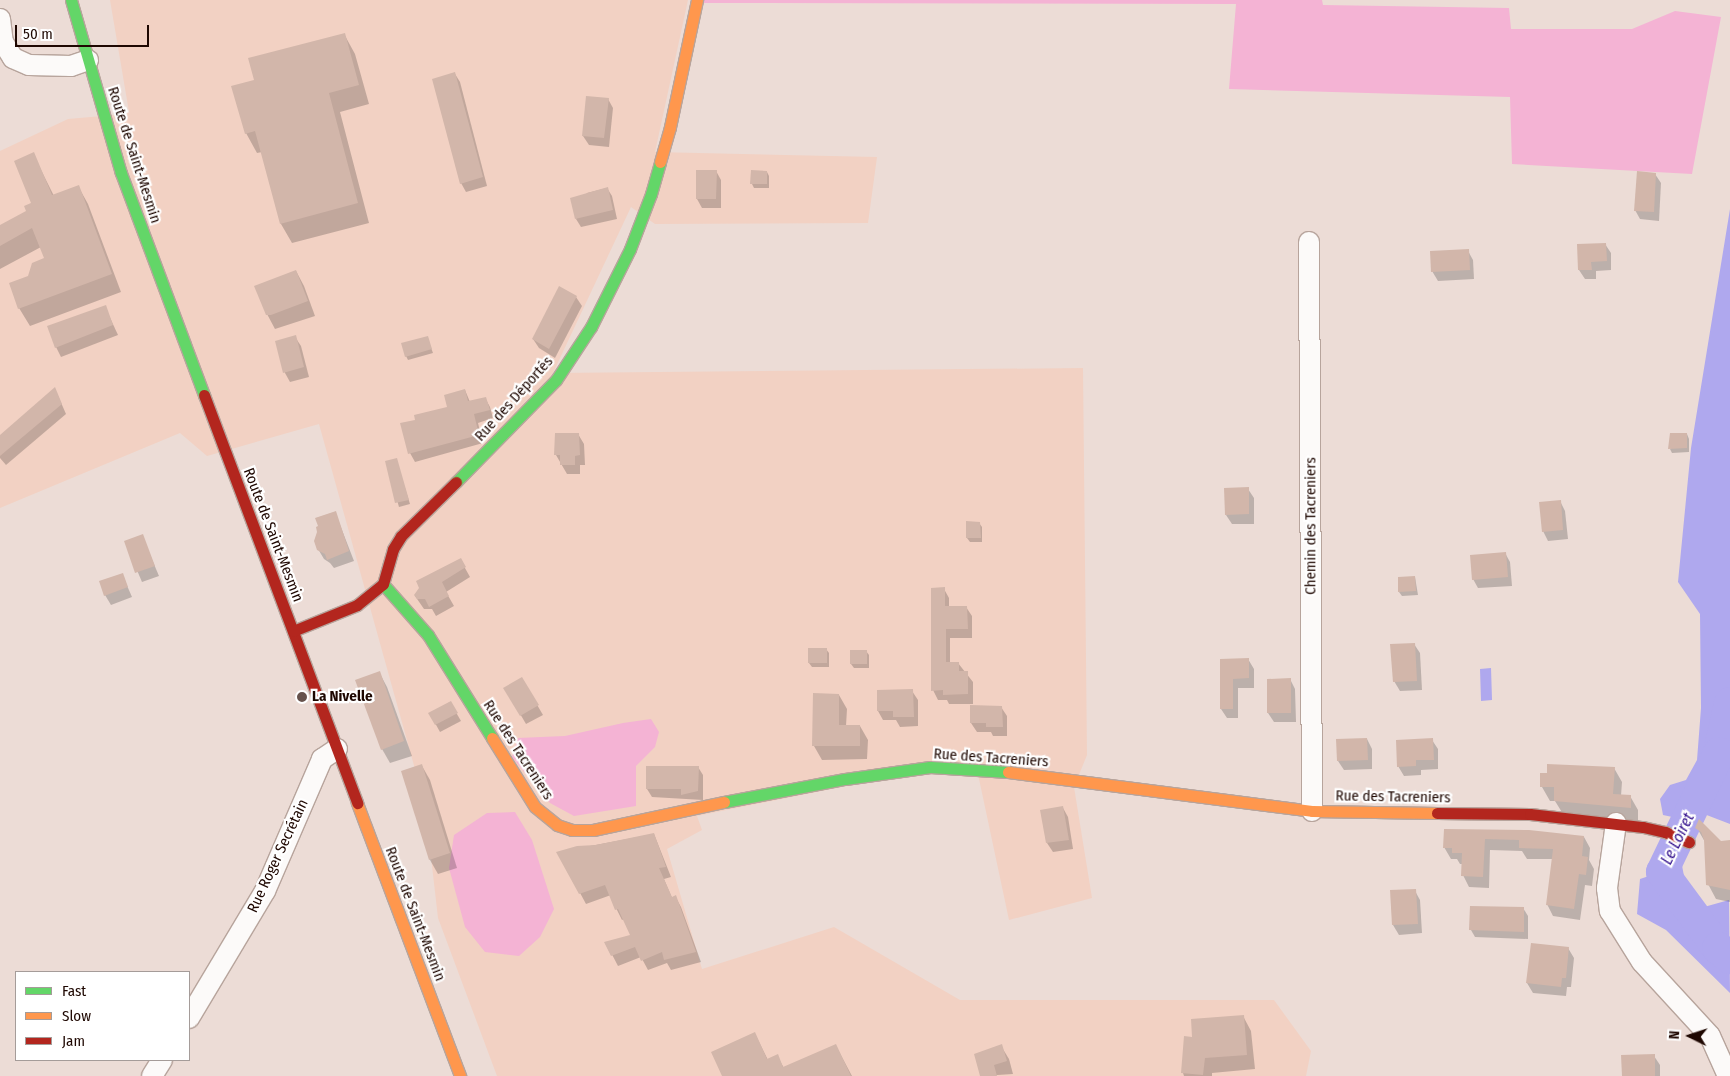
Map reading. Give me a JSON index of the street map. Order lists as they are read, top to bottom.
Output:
{
  "streets": {
    "street": [
      "Route de Saint-Mesmin",
      "Rue des Déportés",
      "Chemin des Tacreniers",
      "Rue des Tacreniers",
      "Rue Roger Secrétain"
    ]
  },
  "crossings": [
    ["Route de Saint-Mesmin", "Rue Roger Secrétain"],
    ["Rue des Déportés", "Rue des Tacreniers"],
    ["Chemin des Tacreniers", "Rue des Tacreniers"]
  ],
  "water": ["Le Loiret"],
  "places": ["La Nivelle"],
  "legend": ["Fast", "Slow", "Jam"],
  "scale_bar": "50 m",
  "north": "left"
}
